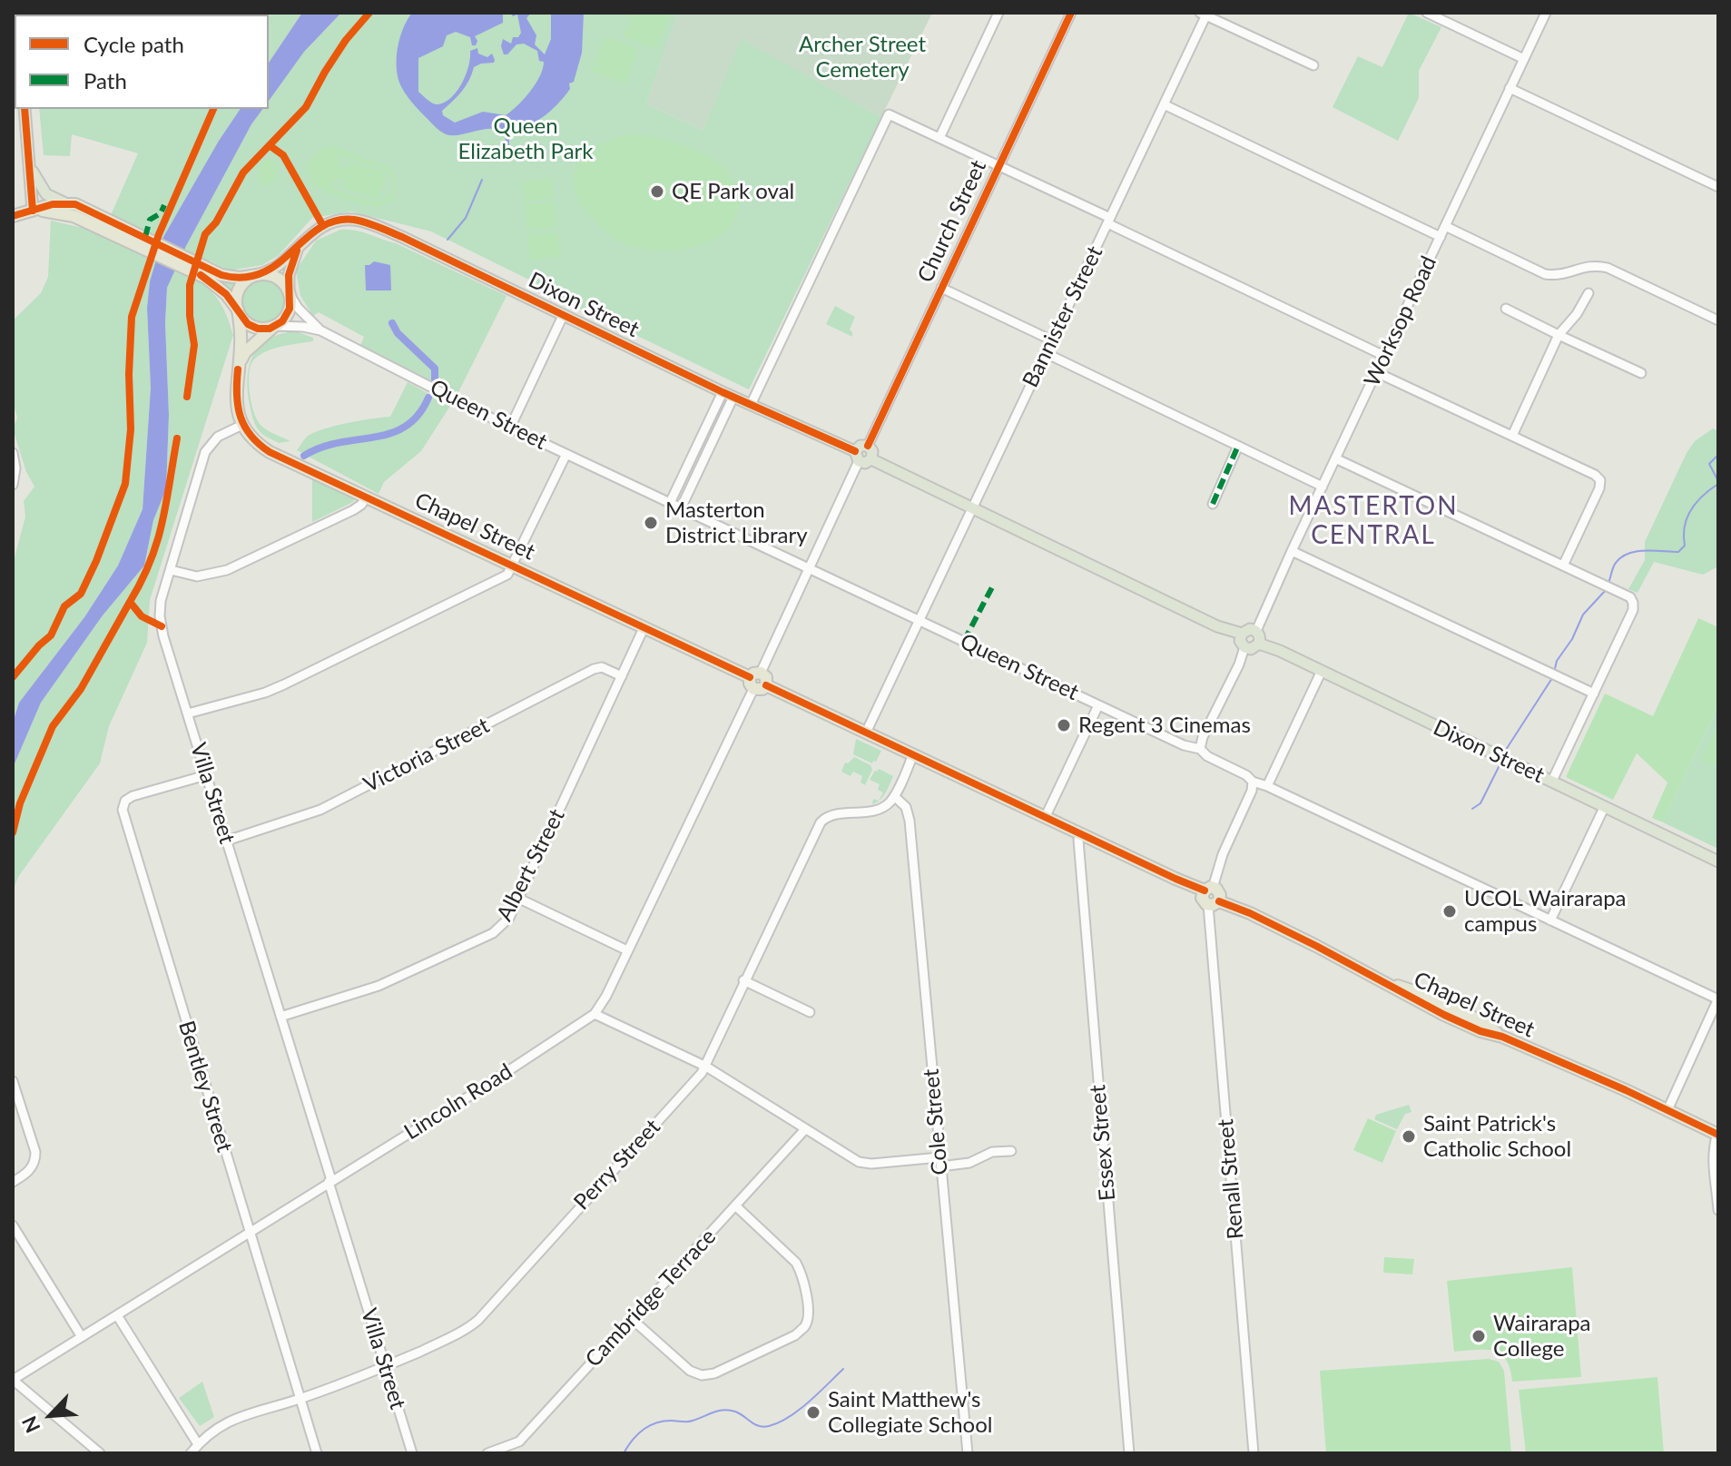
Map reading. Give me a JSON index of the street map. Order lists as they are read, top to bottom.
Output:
{
  "streets": {
    "highway": ["Chapel Street"],
    "main road": ["Dixon Street"],
    "street": [
      "Church Street",
      "Bannister Street",
      "Worksop Road",
      "Queen Street",
      "Victoria Street",
      "Villa Street",
      "Albert Street",
      "Bentley Street",
      "Lincoln Road",
      "Cole Street",
      "Essex Street",
      "Perry Street",
      "Renall Street",
      "Cambridge Terrace"
    ]
  },
  "crossings": [
    ["Church Street", "Dixon Street"],
    ["Dixon Street", "Worksop Road"],
    ["Dixon Street", "Queen Street"],
    ["Bannister Street", "Queen Street"],
    ["Queen Street", "Lincoln Road"],
    ["Chapel Street", "Villa Street"],
    ["Chapel Street", "Albert Street"],
    ["Chapel Street", "Lincoln Road"],
    ["Chapel Street", "Renall Street"],
    ["Victoria Street", "Villa Street"],
    ["Victoria Street", "Albert Street"],
    ["Villa Street", "Albert Street"],
    ["Villa Street", "Bentley Street"],
    ["Villa Street", "Lincoln Road"],
    ["Villa Street", "Perry Street"],
    ["Bentley Street", "Lincoln Road"],
    ["Bentley Street", "Perry Street"],
    ["Cole Street", "Perry Street"]
  ],
  "districts": ["MASTERTON CENTRAL"],
  "parks": ["Archer Street Cemetery", "Queen Elizabeth Park"],
  "places": [
    "QE Park oval",
    "Masterton District Library",
    "Regent 3 Cinemas",
    "UCOL Wairarapa campus",
    "Saint Patrick's Catholic School",
    "Wairarapa College",
    "Saint Matthew's Collegiate School"
  ],
  "legend": ["Cycle path", "Path"],
  "north": "bottom left"
}
